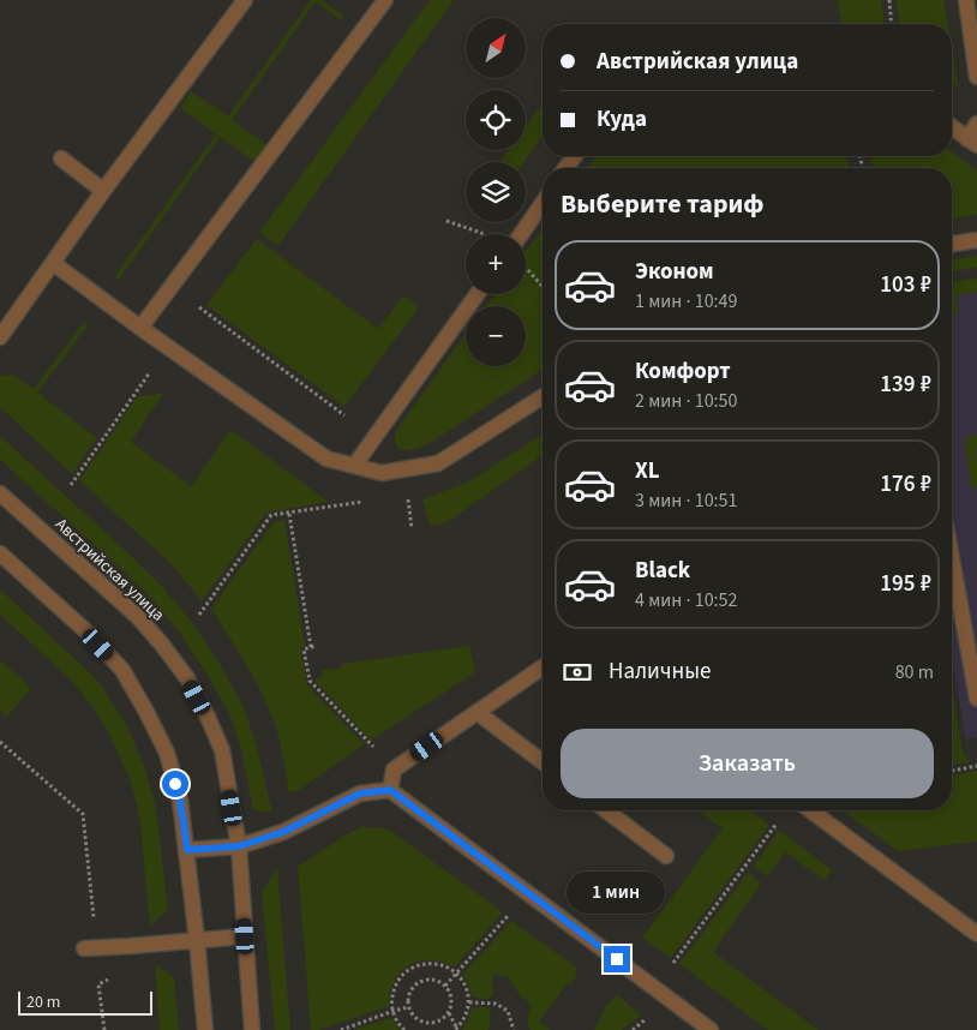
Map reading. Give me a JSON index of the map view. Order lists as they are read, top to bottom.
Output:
{
  "streets": {
    "street": ["Австрийская улица"]
  },
  "scale_bar": "20 m",
  "north": "top right",
  "page": {
    "map_buttons": ["+", "−"],
    "banner": ["Австрийская улица", "Куда"],
    "heading": "Выберите тариф",
    "list": [
      {
        "name": "Эконом",
        "note": "1 мин · 10:49",
        "value": "103 ₽"
      },
      {
        "name": "Комфорт",
        "note": "2 мин · 10:50",
        "value": "139 ₽"
      },
      {
        "name": "XL",
        "note": "3 мин · 10:51",
        "value": "176 ₽"
      },
      {
        "name": "Black",
        "note": "4 мин · 10:52",
        "value": "195 ₽"
      }
    ],
    "pay": ["Наличные", "80 m"],
    "buttons": "Заказать",
    "bubble": "1 мин",
    "scale": "20 m"
  }
}
